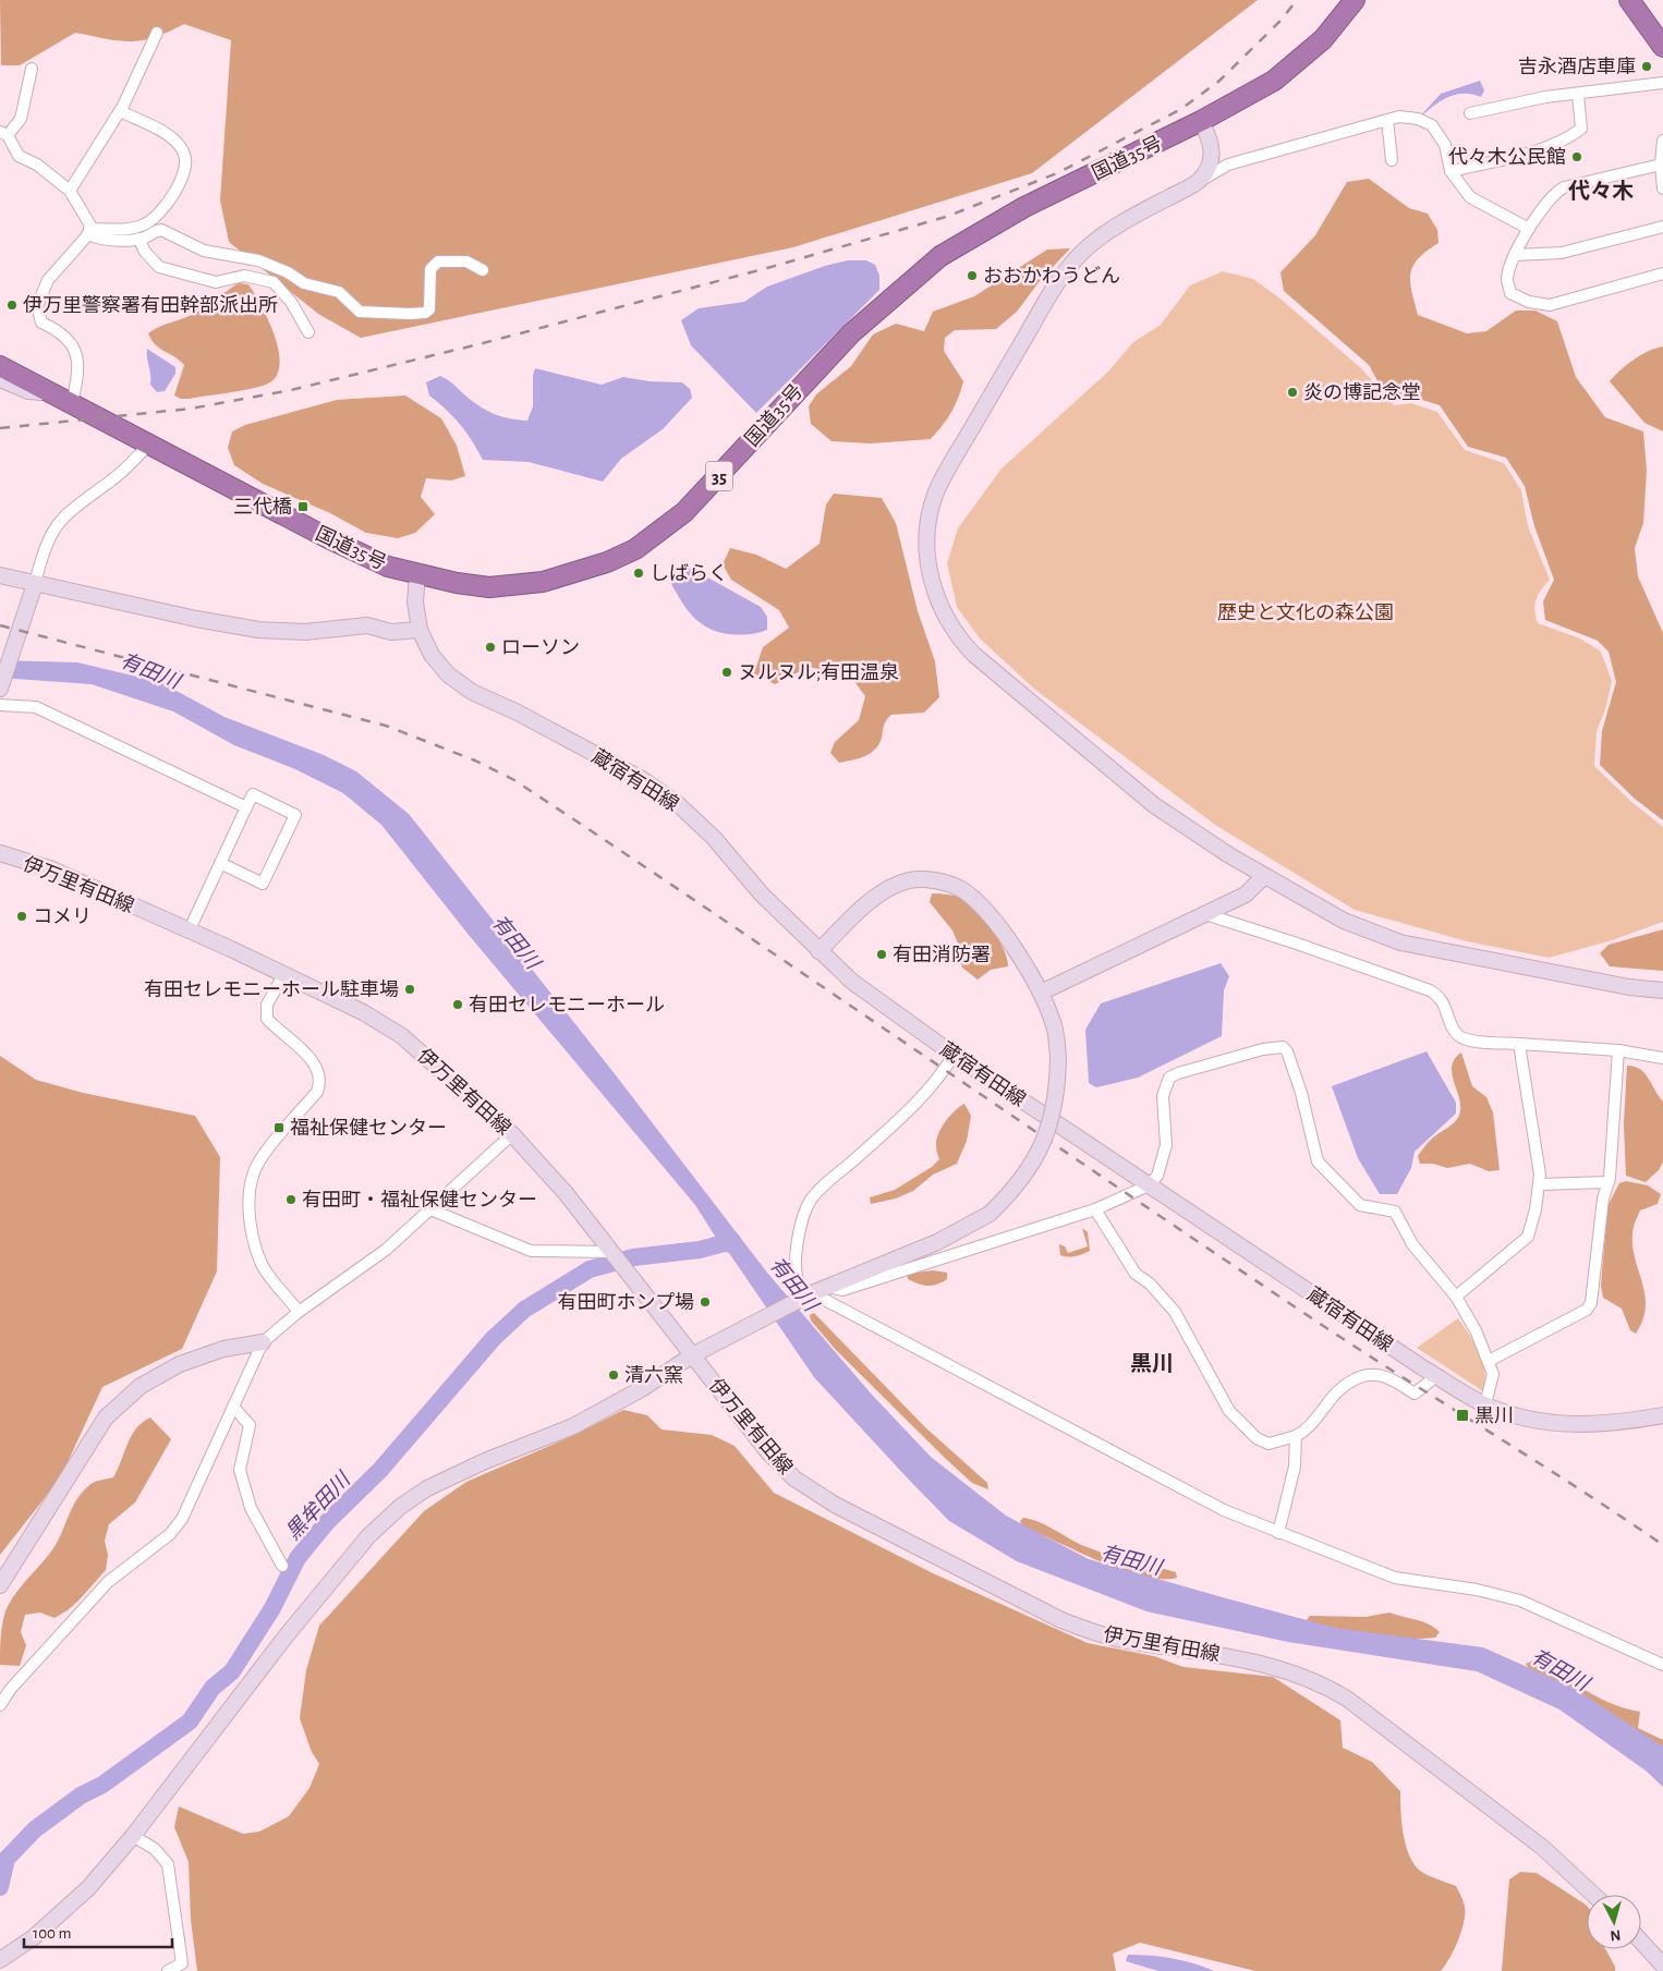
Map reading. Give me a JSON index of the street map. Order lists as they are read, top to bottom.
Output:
{
  "streets": {
    "highway": ["国道35号", "35"],
    "street": ["蔵宿有田線", "伊万里有田線"]
  },
  "crossings": [
    ["国道35号", "蔵宿有田線"]
  ],
  "districts": ["代々木", "黒川"],
  "water": ["有田川", "黒牟田川"],
  "parks": ["歴史と文化の森公園"],
  "places": {
    "other": [
      "吉永酒店車庫",
      "代々木公民館",
      "おおかわうどん",
      "伊万里警察署有田幹部派出所",
      "炎の博記念堂",
      "しばらく",
      "ローソン",
      "ヌルヌル;有田温泉",
      "コメリ",
      "有田消防署",
      "有田セレモニーホール駐車場",
      "有田セレモニーホール",
      "有田町・福祉保健センター",
      "有田町ホンプ場",
      "清六窯"
    ],
    "transit": ["三代橋", "福祉保健センター", "黒川"]
  },
  "scale_bar": "100 m",
  "north": "bottom"
}
